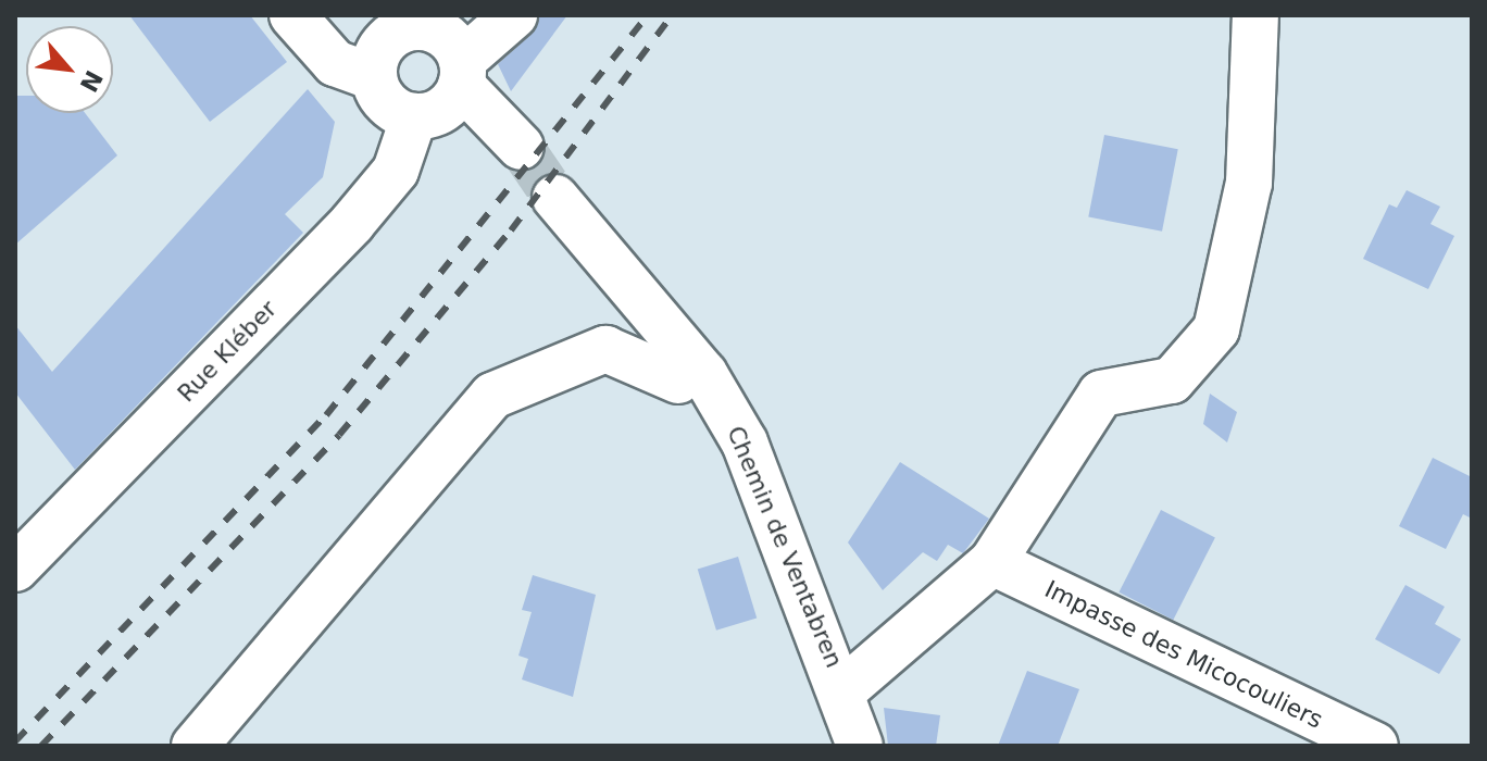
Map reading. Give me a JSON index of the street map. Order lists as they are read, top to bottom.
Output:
{
  "streets": {
    "street": ["Rue Kléber", "Chemin de Ventabren", "Impasse des Micocouliers"]
  },
  "north": "bottom right"
}
